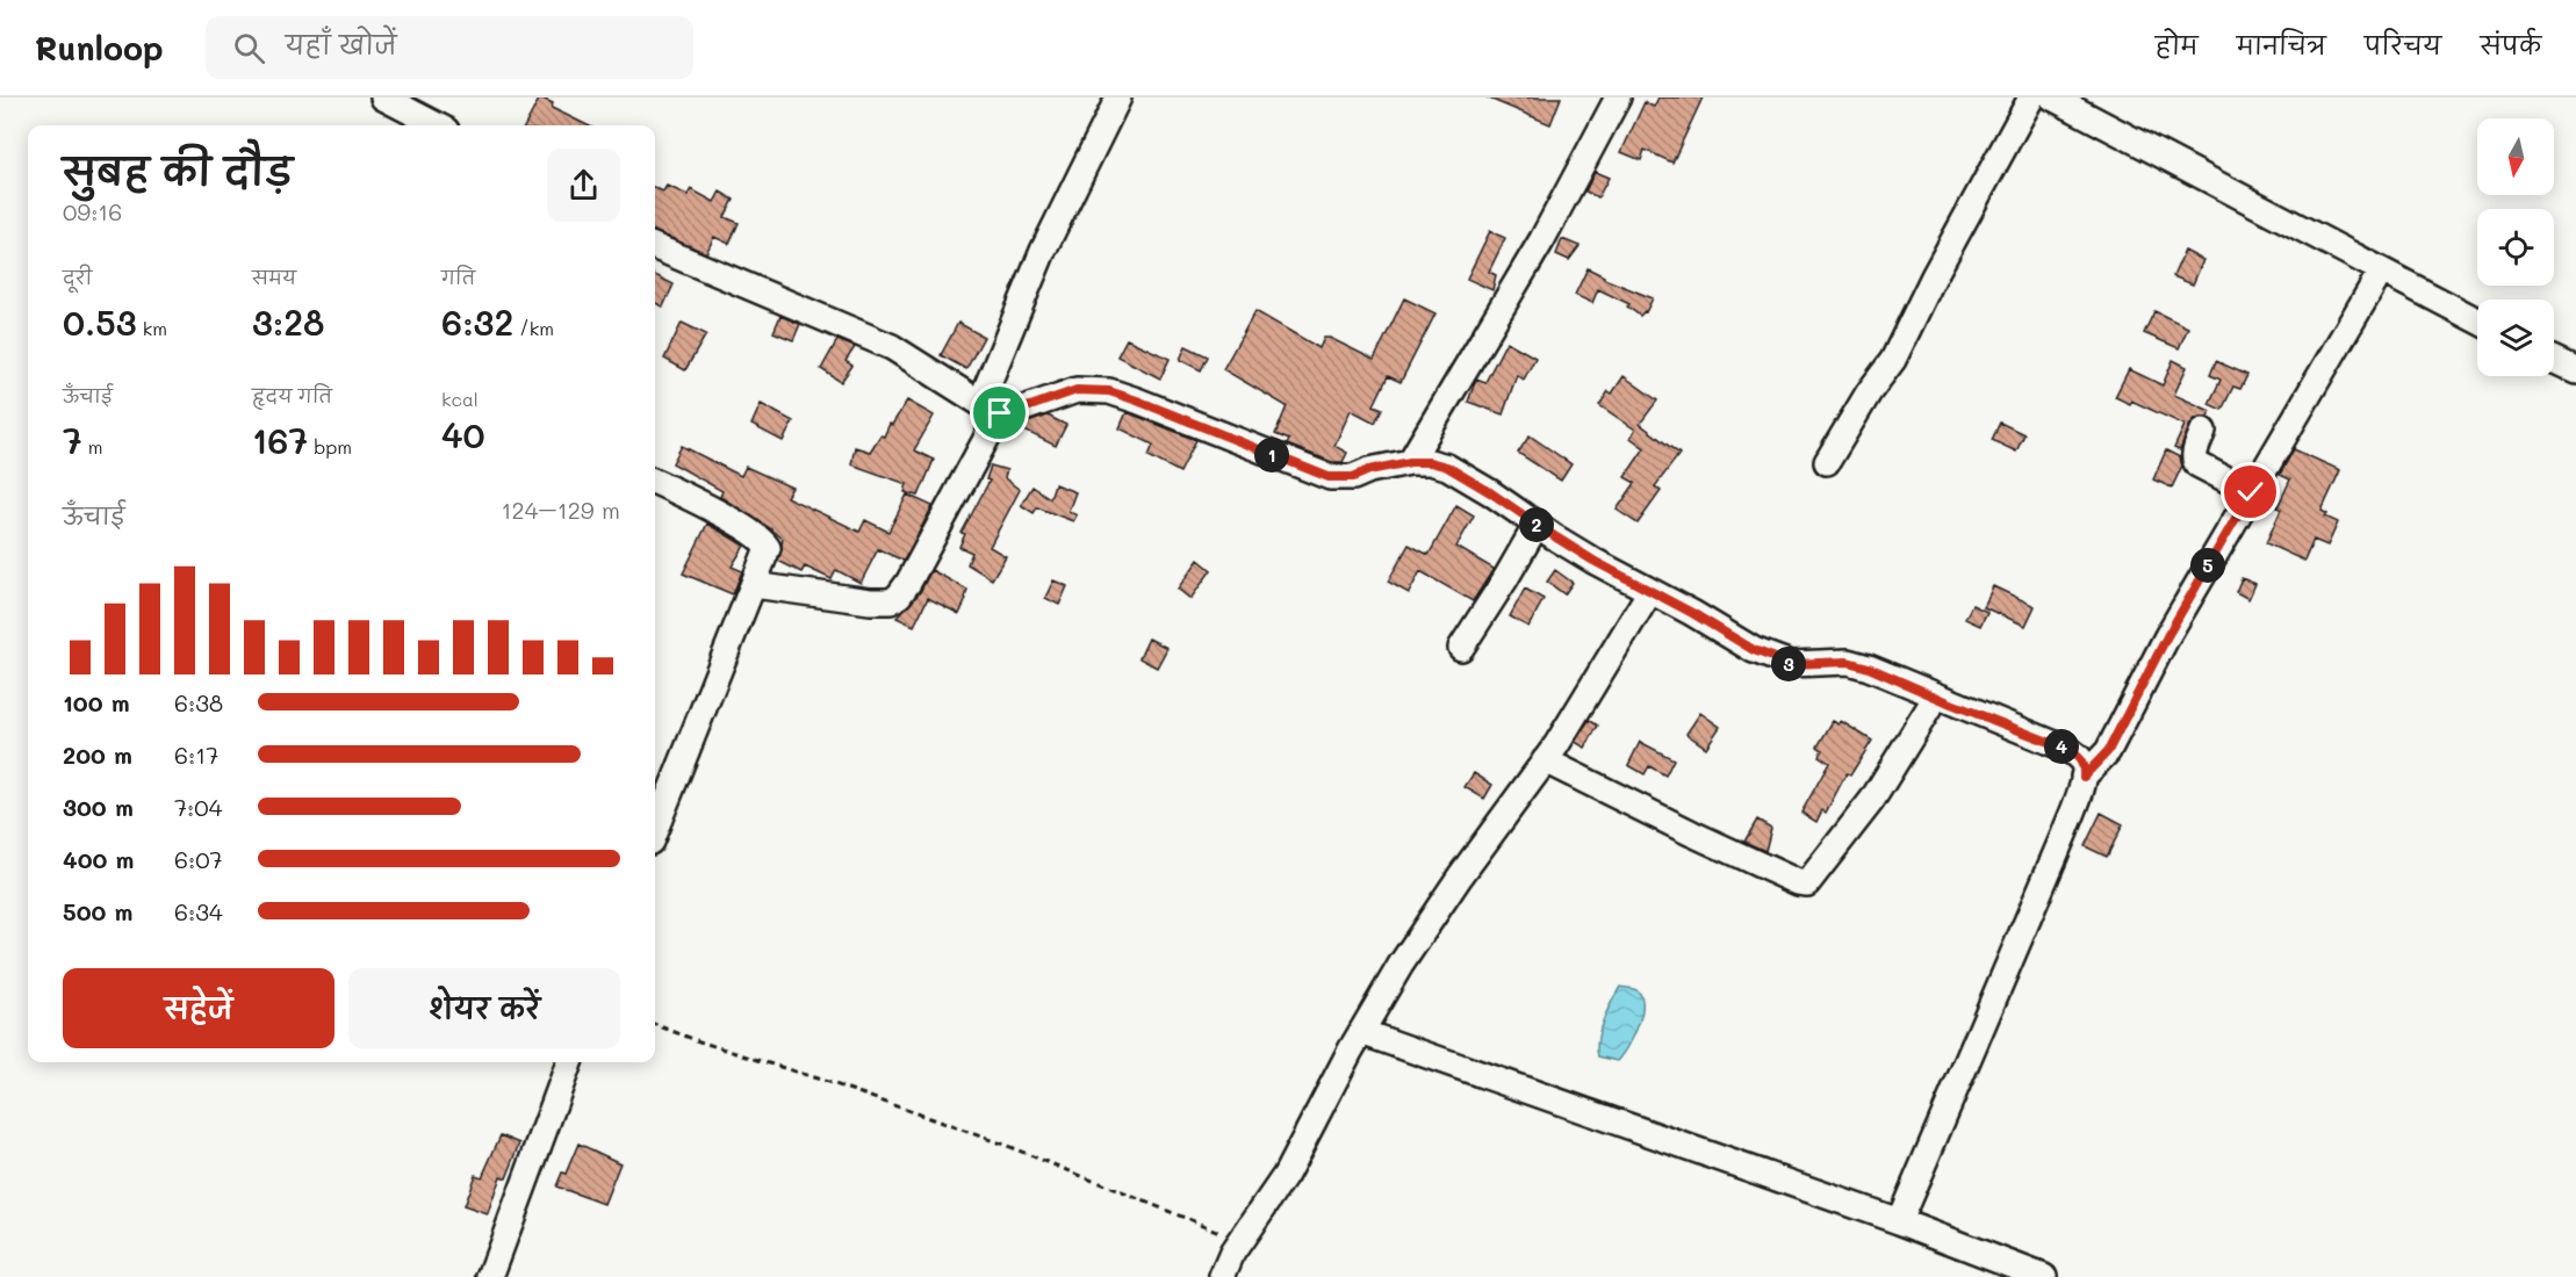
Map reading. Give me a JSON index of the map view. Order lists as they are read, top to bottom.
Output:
{
  "north": "bottom",
  "page": {
    "header": "Runloop",
    "search": "यहाँ खोजें",
    "nav": [
      "होम",
      "मानचित्र",
      "परिचय",
      "संपर्क"
    ],
    "heading": ["सुबह की दौड़", "09:16"],
    "stats": [
      ["दूरी", "0.53 km"],
      ["समय", "3:28"],
      ["गति", "6:32 /km"],
      ["ऊँचाई", "7 m"],
      ["हृदय गति", "167 bpm"],
      ["kcal", "40"]
    ],
    "pins": [
      "1",
      "2",
      "5",
      "3",
      "4"
    ],
    "chart": ["ऊँचाई", "124–129 m"],
    "list": [
      {
        "name": "100 m",
        "note": "6:38"
      },
      {
        "name": "200 m",
        "note": "6:17"
      },
      {
        "name": "300 m",
        "note": "7:04"
      },
      {
        "name": "400 m",
        "note": "6:07"
      },
      {
        "name": "500 m",
        "note": "6:34"
      }
    ],
    "buttons": ["सहेजें", "शेयर करें"]
  }
}
